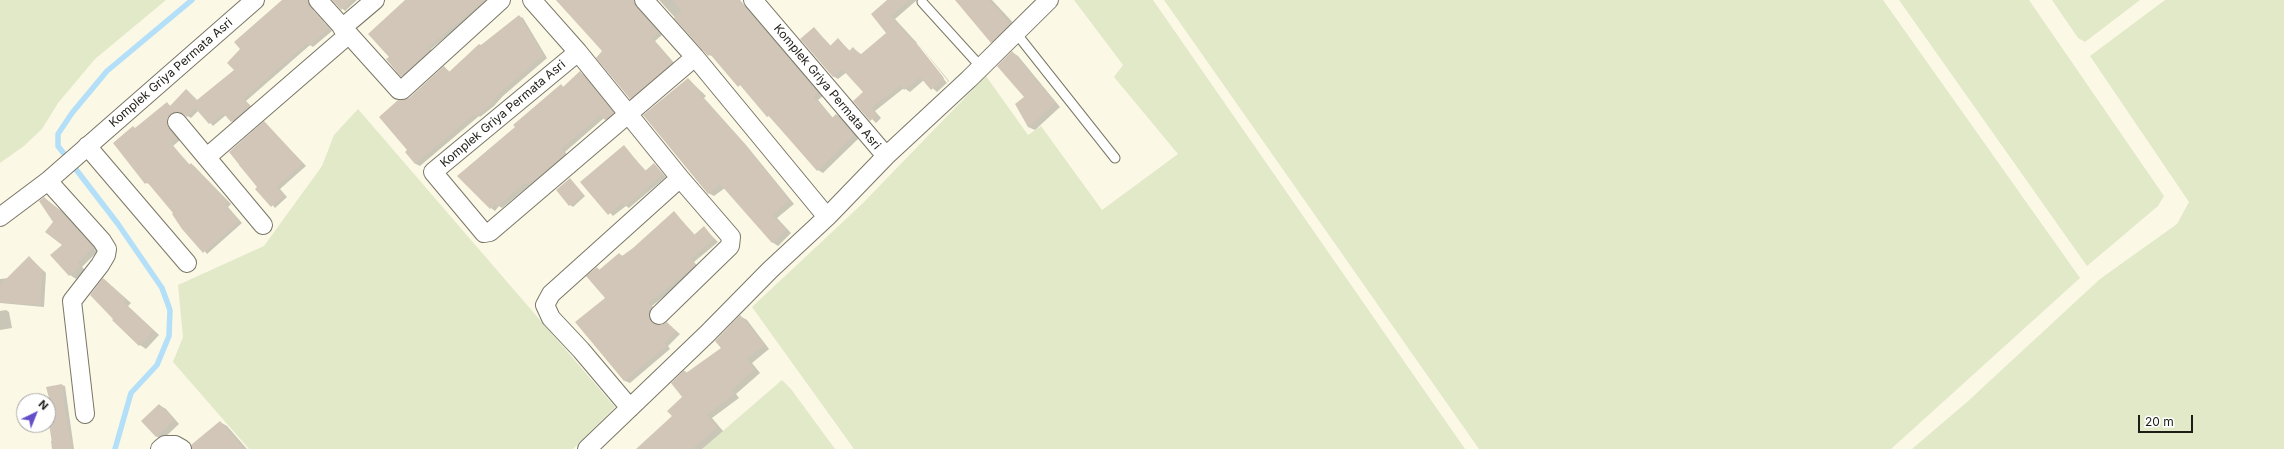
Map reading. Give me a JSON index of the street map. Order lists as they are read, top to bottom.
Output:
{
  "streets": {
    "street": ["Komplek Griya Permata Asri"]
  },
  "scale_bar": "20 m",
  "north": "top right"
}
